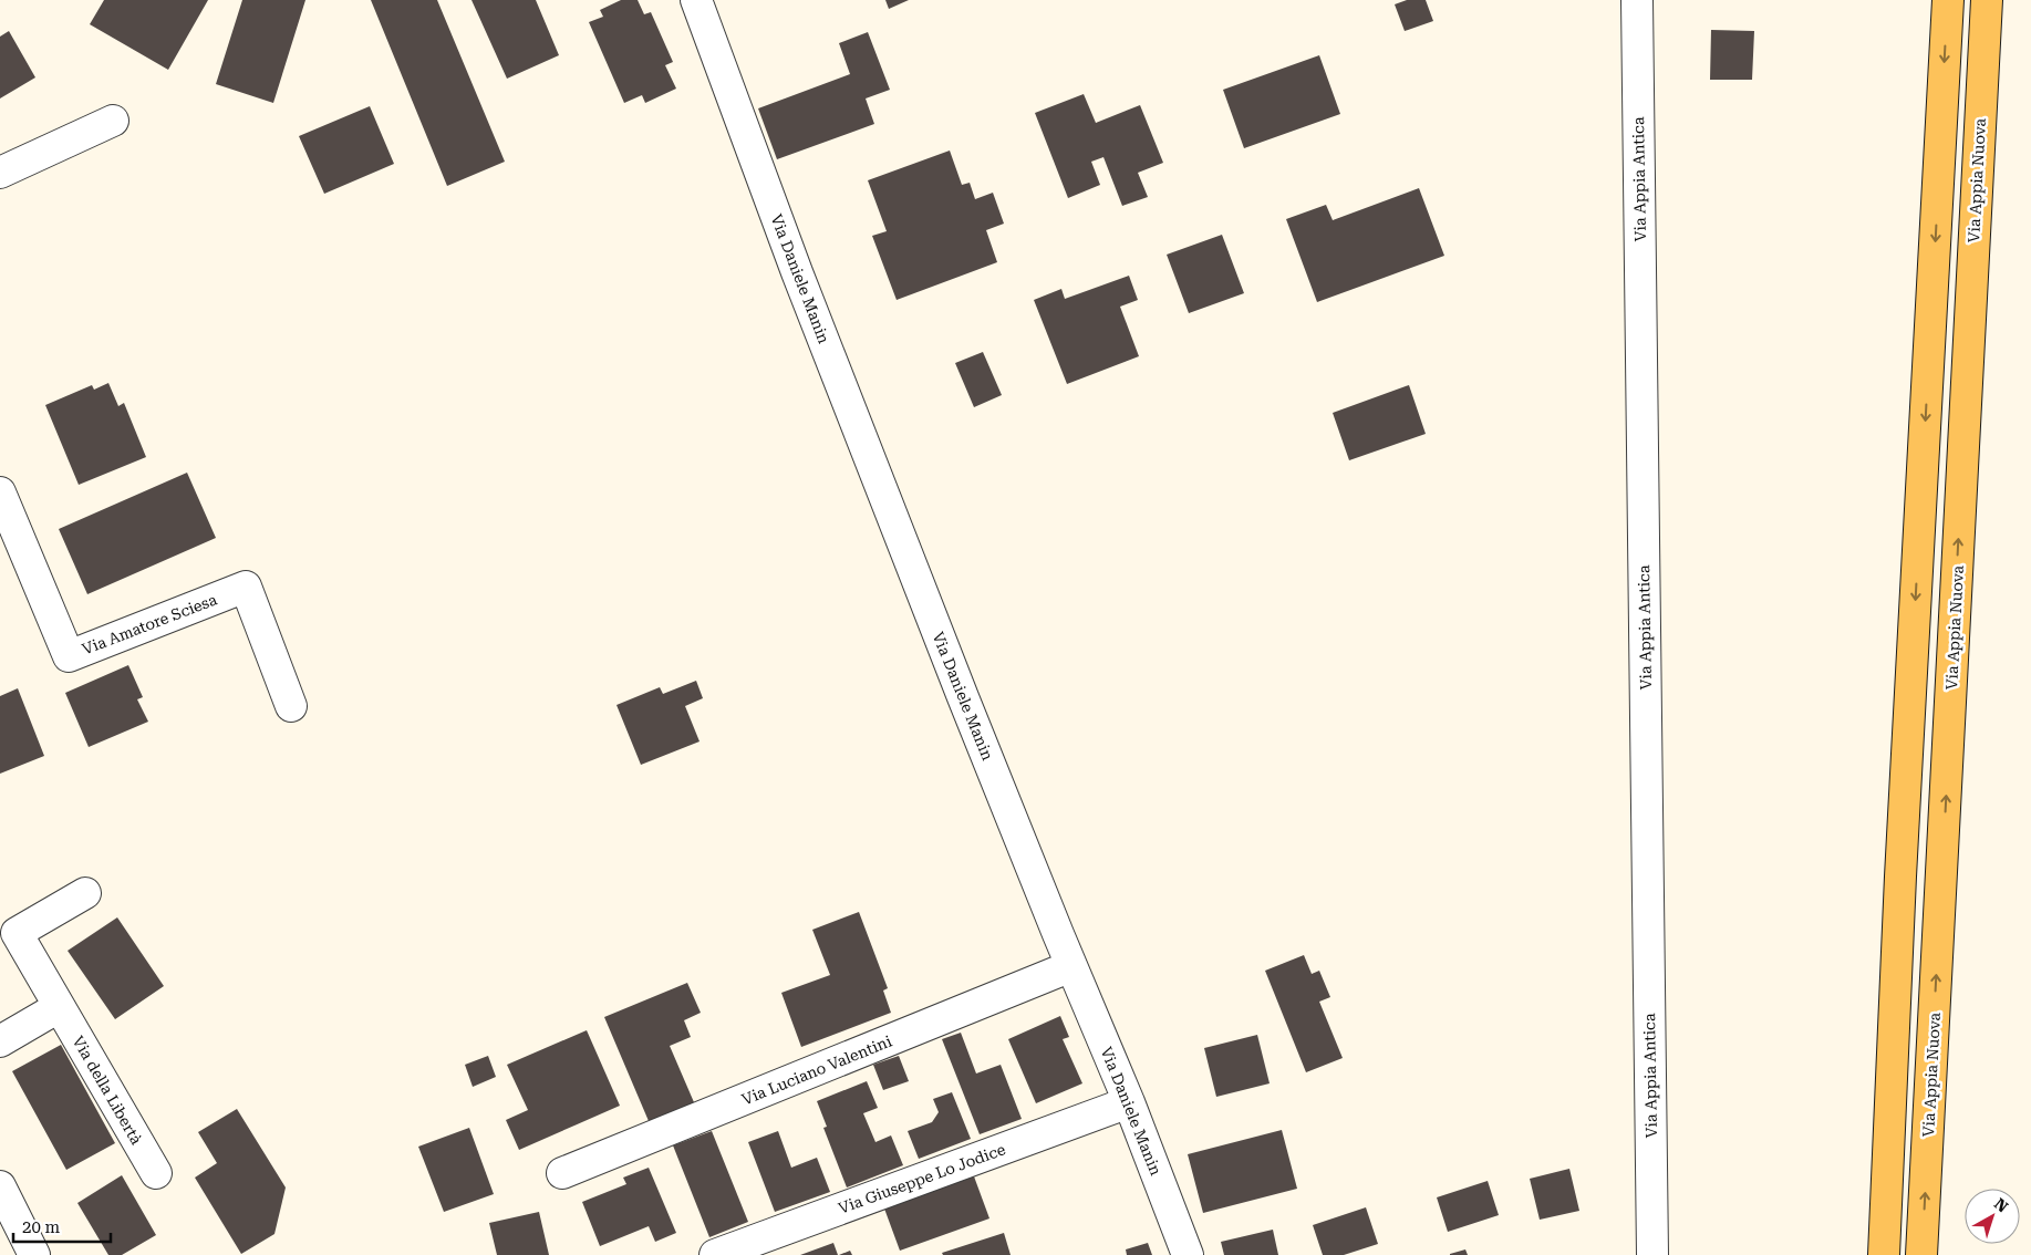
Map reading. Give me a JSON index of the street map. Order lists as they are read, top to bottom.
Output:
{
  "streets": {
    "main road": ["Via Appia Nuova"],
    "street": [
      "Via Appia Antica",
      "Via Daniele Manin",
      "Via Amatore Sciesa",
      "Via Luciano Valentini",
      "Via della Libertà",
      "Via Giuseppe Lo Jodice"
    ]
  },
  "crossings": [
    ["Via Daniele Manin", "Via Luciano Valentini"],
    ["Via Daniele Manin", "Via Giuseppe Lo Jodice"]
  ],
  "scale_bar": "20 m",
  "north": "top right"
}
